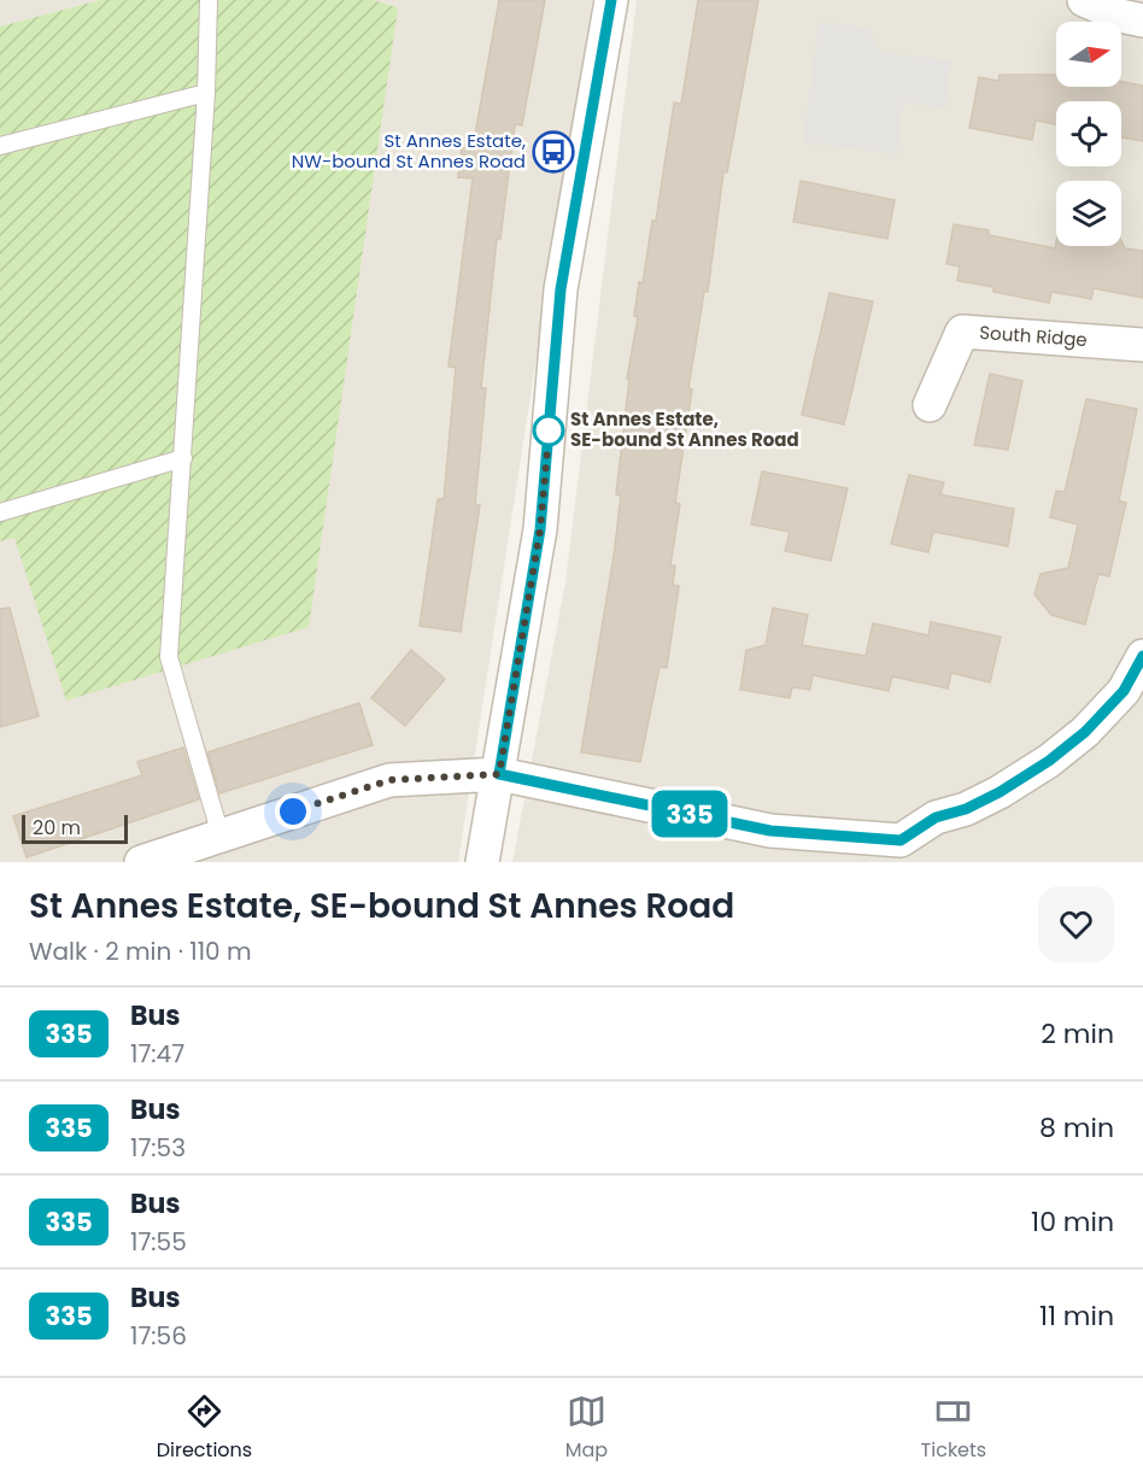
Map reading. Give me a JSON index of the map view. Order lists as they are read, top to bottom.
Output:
{
  "streets": {
    "street": ["South Ridge"]
  },
  "places": {
    "bus stop": ["St Annes Estate, NW-bound St Annes Road"],
    "other": ["St Annes Estate, SE-bound St Annes Road"]
  },
  "lines": ["bus line 335"],
  "scale_bar": "20 m",
  "north": "right",
  "page": {
    "on_map": "335",
    "scale": "20 m",
    "heading": ["St Annes Estate, SE-bound St Annes Road", "Walk · 2 min · 110 m"],
    "list": [
      {
        "mark": "335",
        "name": "Bus",
        "note": "17:47",
        "value": "2 min"
      },
      {
        "mark": "335",
        "name": "Bus",
        "note": "17:53",
        "value": "8 min"
      },
      {
        "mark": "335",
        "name": "Bus",
        "note": "17:55",
        "value": "10 min"
      },
      {
        "mark": "335",
        "name": "Bus",
        "note": "17:56",
        "value": "11 min"
      }
    ],
    "tabs": ["Directions", "Map", "Tickets"]
  }
}
